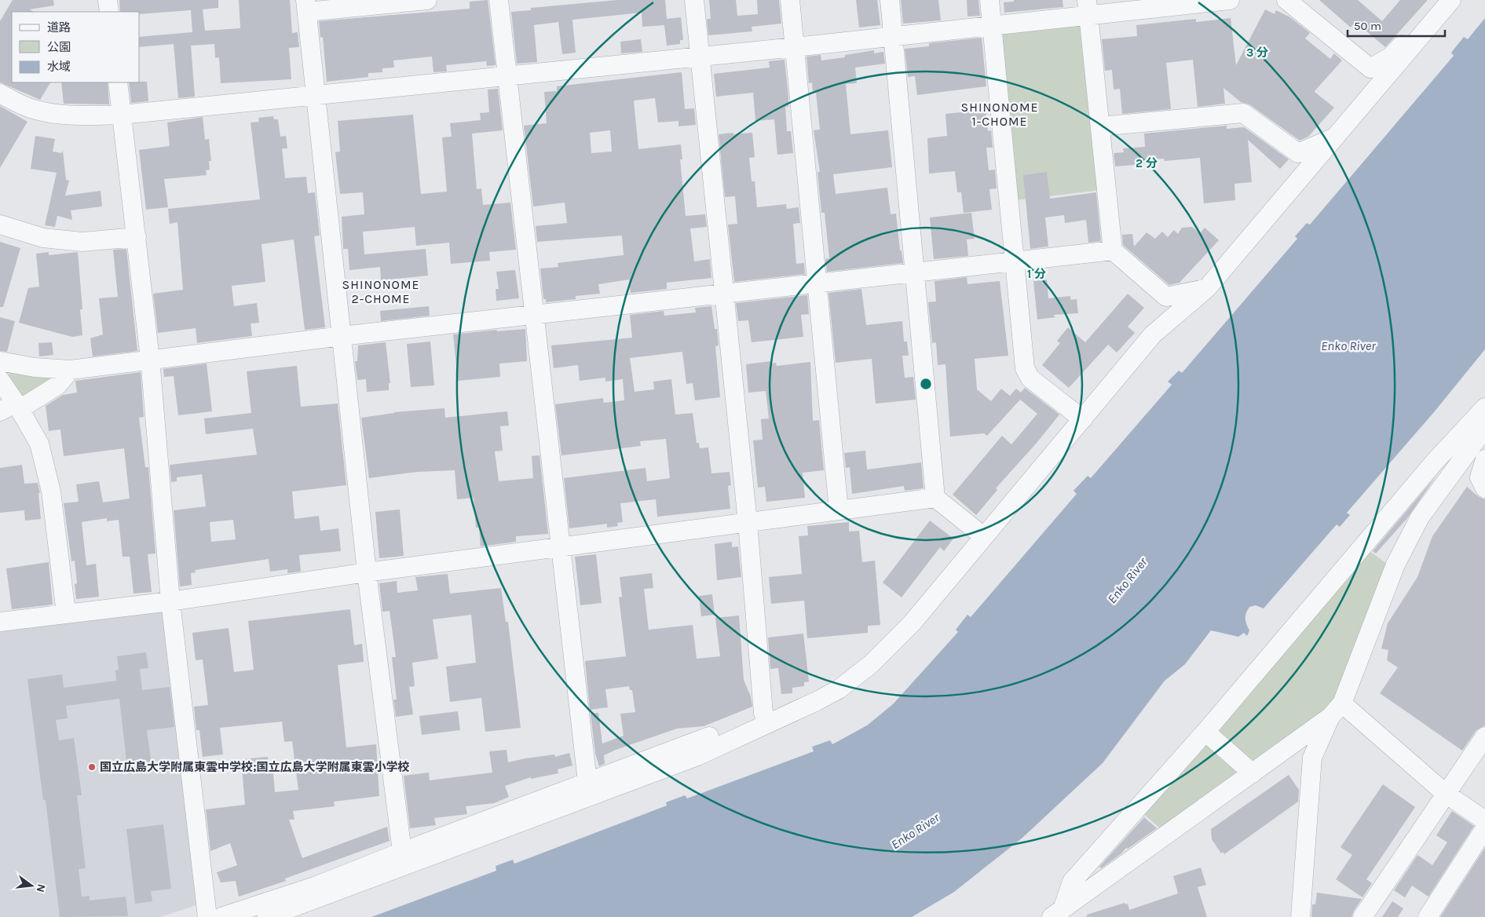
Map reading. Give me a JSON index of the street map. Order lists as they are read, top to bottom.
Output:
{
  "districts": ["SHINONOME 1-CHOME", "SHINONOME 2-CHOME"],
  "water": ["Enko River"],
  "places": ["国立広島大学附属東雲中学校;国立広島大学附属東雲小学校"],
  "legend": ["道路", "公園", "水域"],
  "scale_bar": "50 m",
  "north": "right",
  "rings": ["3 分", "2 分", "1 分"]
}
